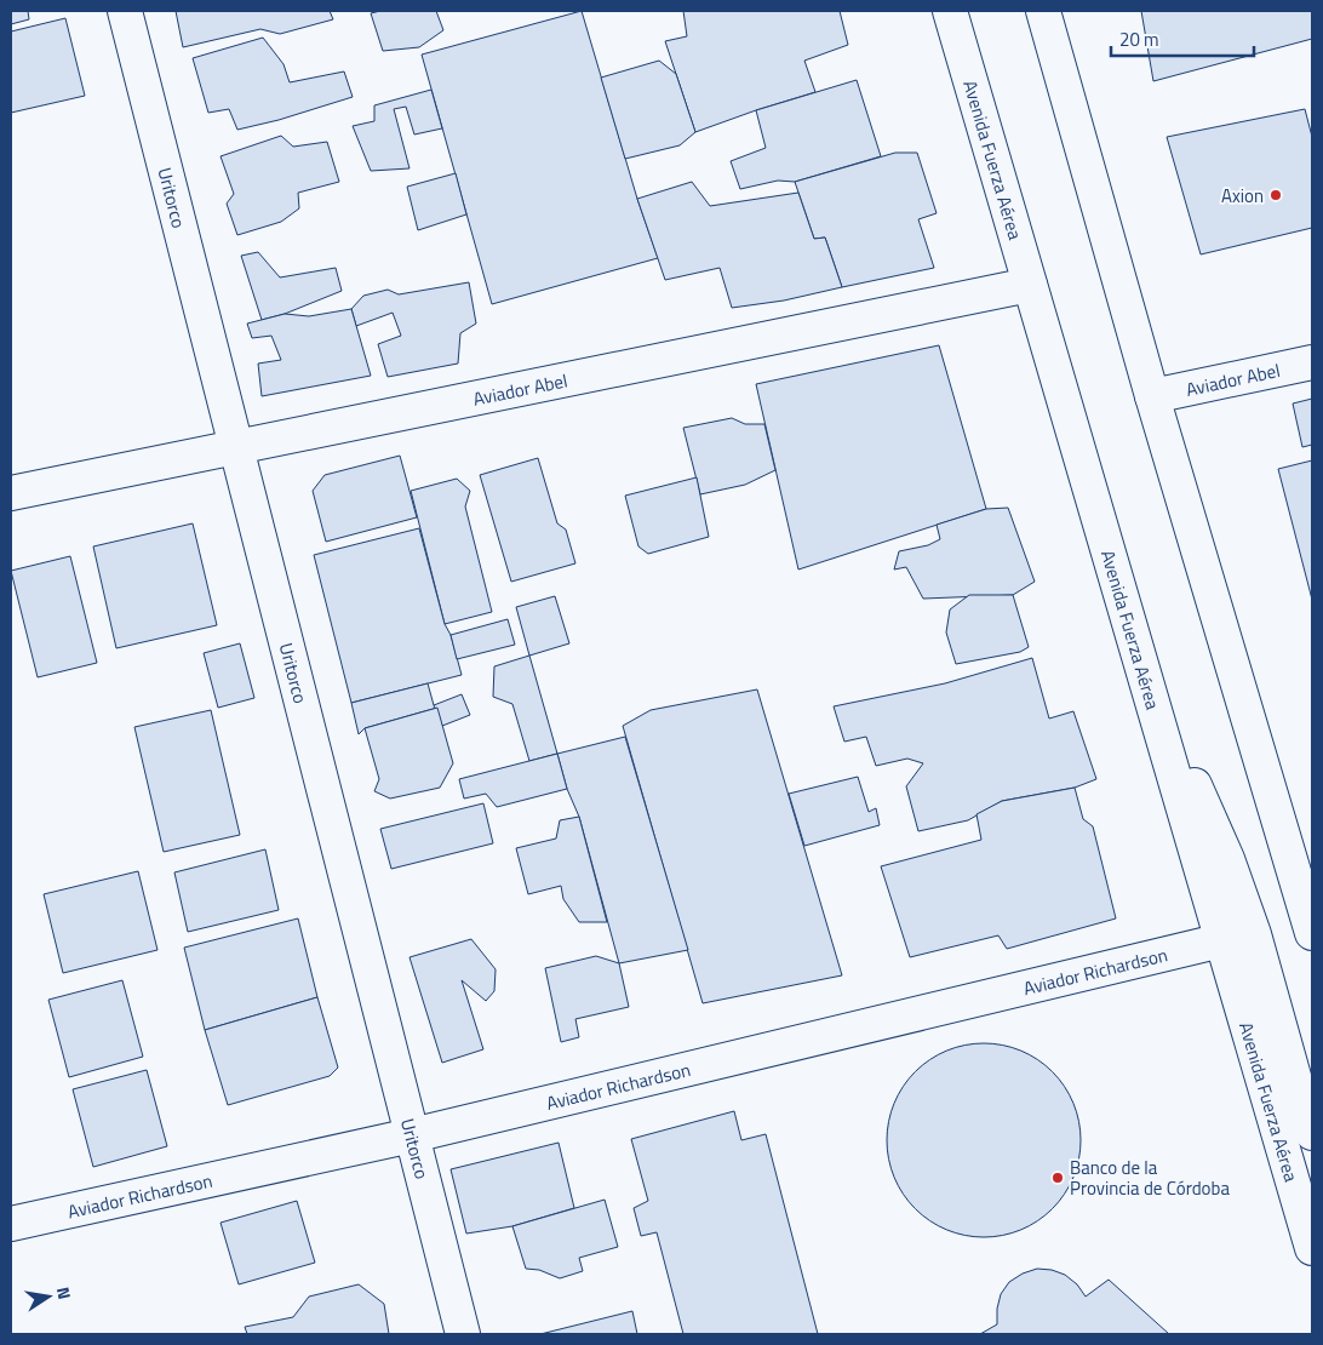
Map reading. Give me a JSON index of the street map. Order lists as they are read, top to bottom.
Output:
{
  "streets": {
    "street": [
      "Avenida Fuerza Aérea",
      "Uritorco",
      "Aviador Abel",
      "Aviador Richardson"
    ]
  },
  "crossings": [
    ["Avenida Fuerza Aérea", "Aviador Abel"],
    ["Avenida Fuerza Aérea", "Aviador Richardson"],
    ["Uritorco", "Aviador Abel"],
    ["Uritorco", "Aviador Richardson"]
  ],
  "places": ["Axion", "Banco de la Provincia de Córdoba"],
  "scale_bar": "20 m",
  "north": "right"
}
